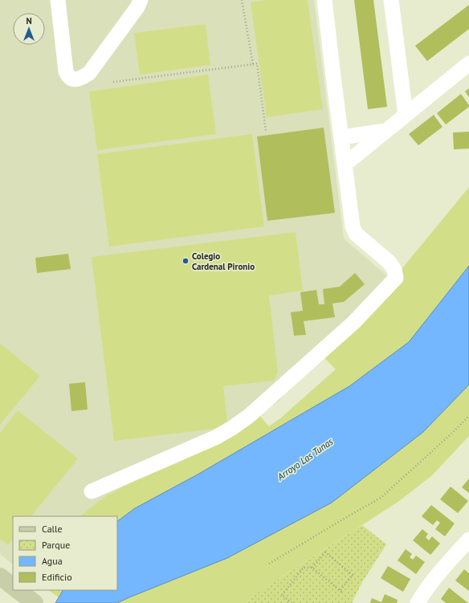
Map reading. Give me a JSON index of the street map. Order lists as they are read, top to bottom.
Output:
{
  "water": ["Arroyo Las Tunas"],
  "places": ["Colegio Cardenal Pironio"],
  "legend": [
    "Calle",
    "Parque",
    "Agua",
    "Edificio"
  ],
  "north": "top"
}
